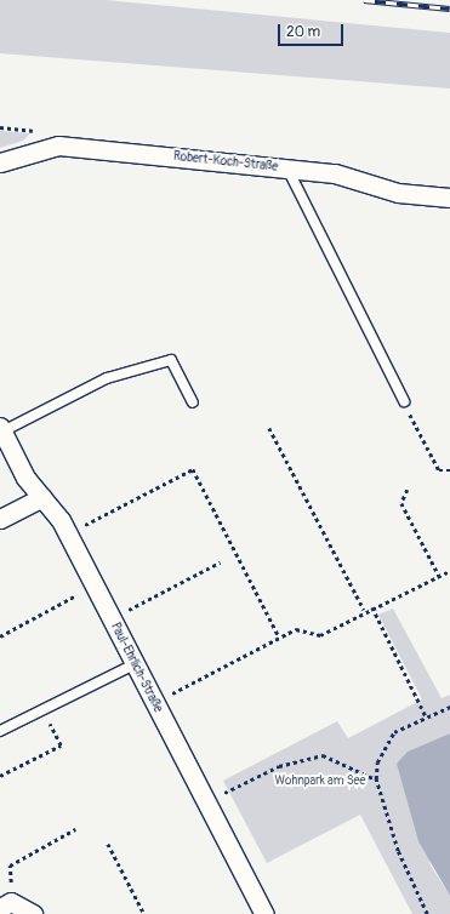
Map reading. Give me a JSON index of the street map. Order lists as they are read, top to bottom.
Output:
{
  "streets": {
    "street": ["Robert-Koch-Straße", "Paul-Ehrlich-Straße"]
  },
  "parks": ["Wohnpark am See"],
  "scale_bar": "20 m"
}
